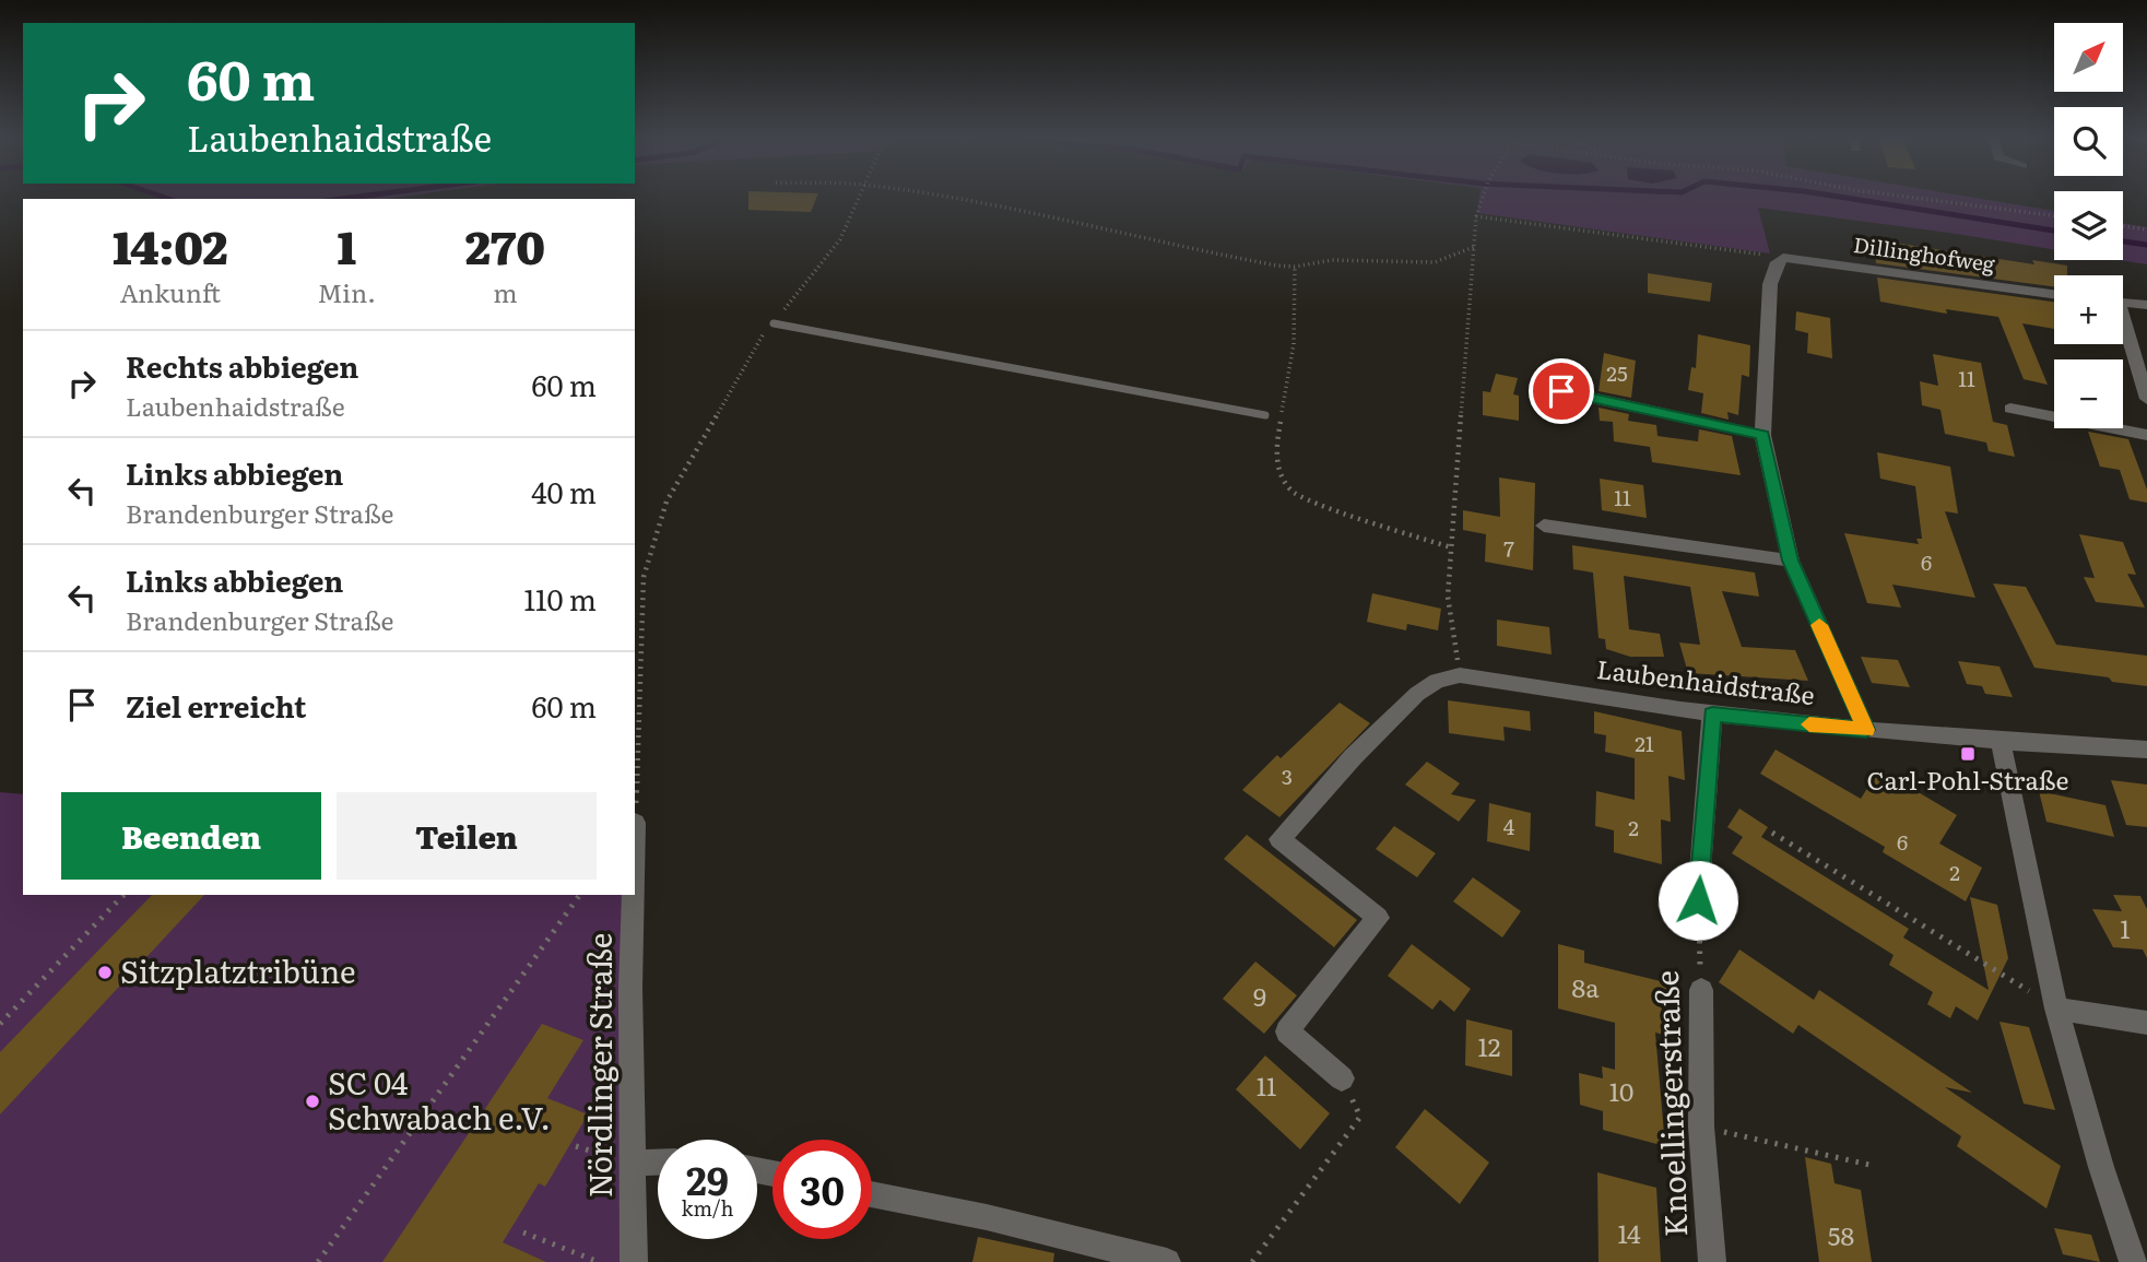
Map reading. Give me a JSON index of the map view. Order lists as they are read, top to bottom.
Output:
{
  "streets": {
    "street": [
      "Dillinghofweg",
      "Laubenhaidstraße",
      "Nördlinger Straße",
      "Knoellingerstraße"
    ]
  },
  "places": {
    "transit": ["Carl-Pohl-Straße"],
    "other": ["Sitzplatztribüne", "SC 04 Schwabach e.V."]
  },
  "house_numbers": [
    "25",
    "11",
    "11",
    "7",
    "6",
    "21",
    "3",
    "4",
    "2",
    "6",
    "2",
    "1",
    "8a",
    "9",
    "12",
    "11",
    "10",
    "14",
    "58"
  ],
  "north": "top right",
  "page": {
    "map_buttons": ["+", "−"],
    "turn": ["60 m", "Laubenhaidstraße"],
    "eta": [
      "14:02",
      "Ankunft",
      "1",
      "Min.",
      "270",
      "m"
    ],
    "list": [
      {
        "name": "Rechts abbiegen",
        "note": "Laubenhaidstraße",
        "value": "60 m"
      },
      {
        "name": "Links abbiegen",
        "note": "Brandenburger Straße",
        "value": "40 m"
      },
      {
        "name": "Links abbiegen",
        "note": "Brandenburger Straße",
        "value": "110 m"
      },
      {
        "name": "Ziel erreicht",
        "value": "60 m"
      }
    ],
    "buttons": ["Beenden", "Teilen"],
    "speed": "29 km/h",
    "limit": "30"
  }
}
